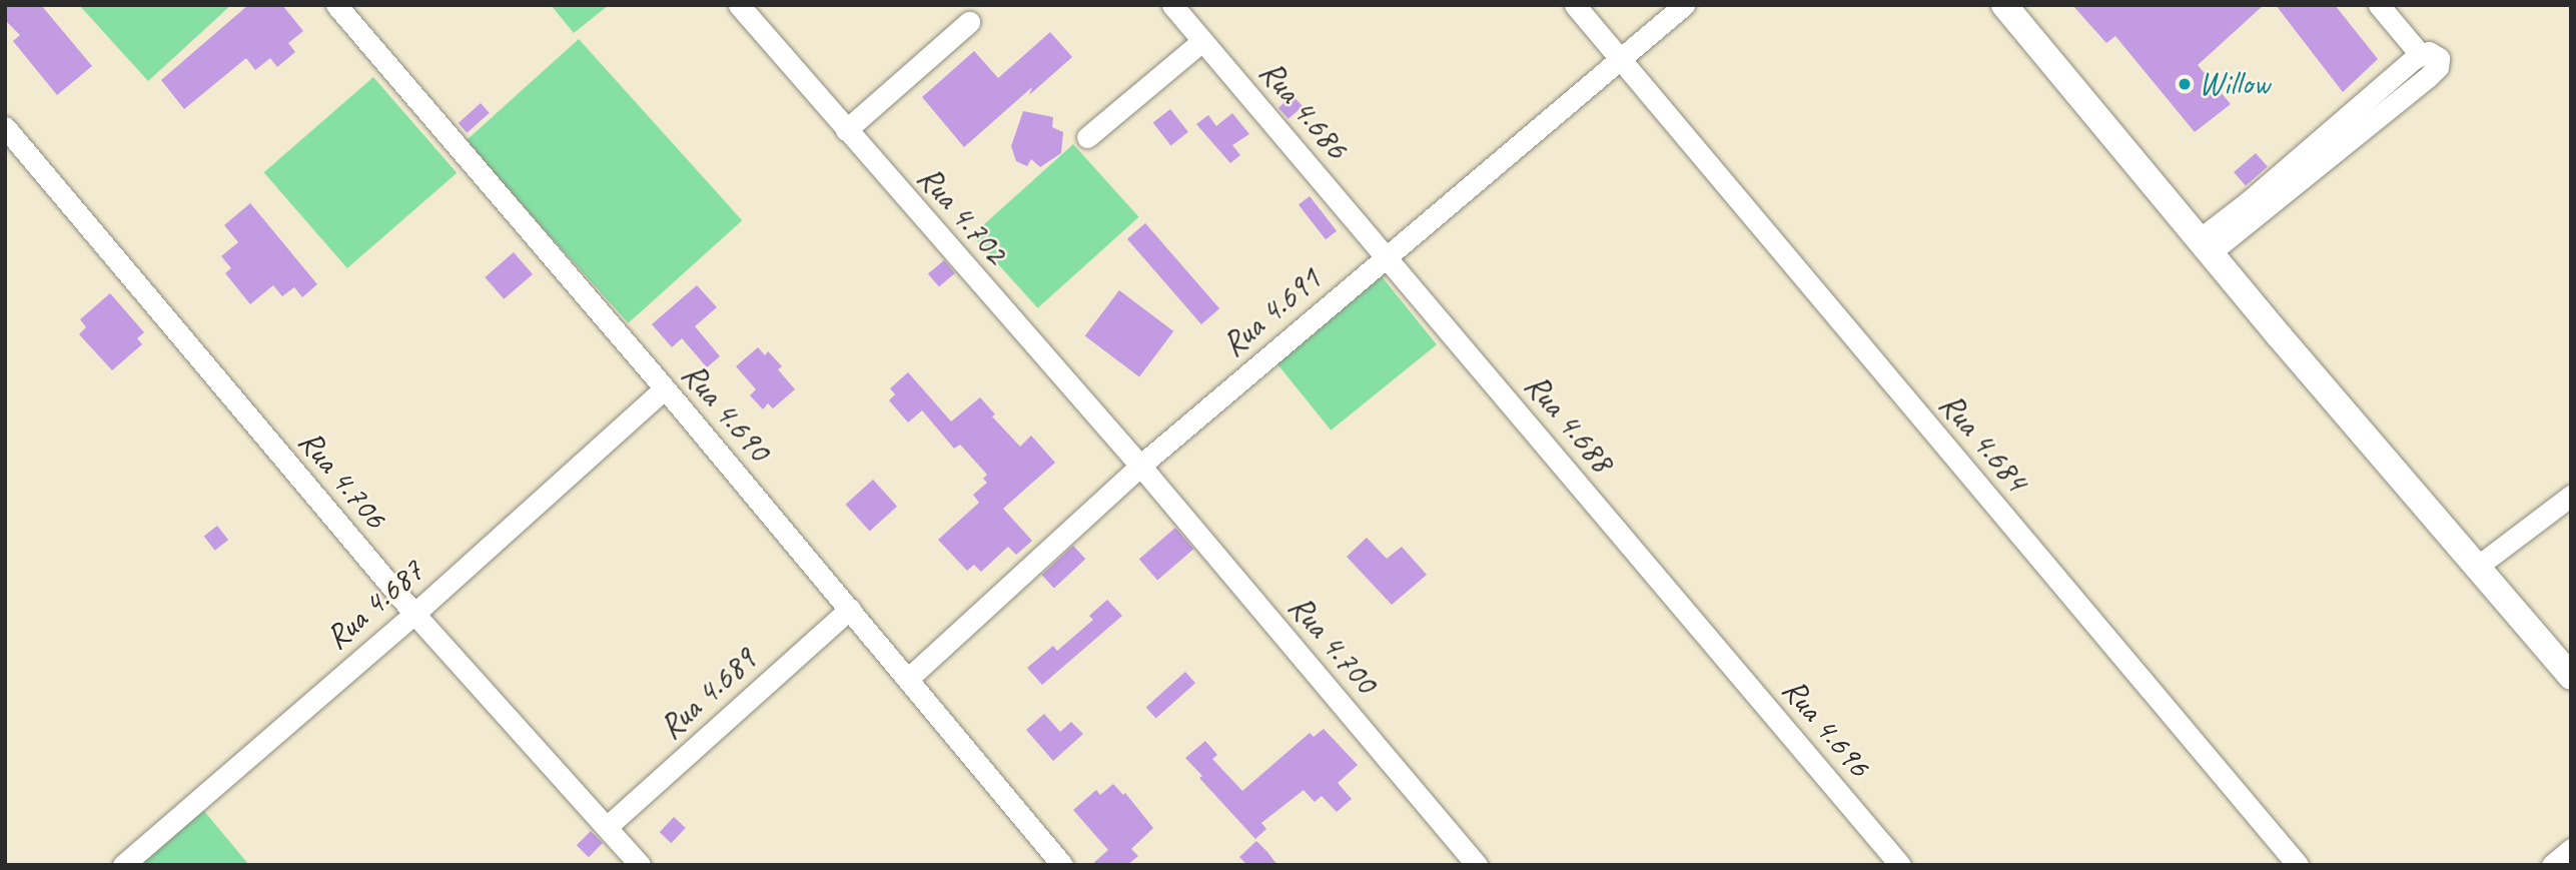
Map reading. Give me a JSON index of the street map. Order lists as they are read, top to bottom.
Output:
{
  "streets": {
    "street": [
      "Rua 4.686",
      "Rua 4.702",
      "Rua 4.691",
      "Rua 4.690",
      "Rua 4.688",
      "Rua 4.684",
      "Rua 4.706",
      "Rua 4.687",
      "Rua 4.700",
      "Rua 4.689",
      "Rua 4.696"
    ]
  },
  "crossings": [
    ["Rua 4.686", "Rua 4.691"],
    ["Rua 4.686", "Rua 4.688"],
    ["Rua 4.702", "Rua 4.691"],
    ["Rua 4.702", "Rua 4.700"],
    ["Rua 4.691", "Rua 4.690"],
    ["Rua 4.691", "Rua 4.688"],
    ["Rua 4.691", "Rua 4.684"],
    ["Rua 4.691", "Rua 4.700"],
    ["Rua 4.690", "Rua 4.687"],
    ["Rua 4.690", "Rua 4.689"],
    ["Rua 4.688", "Rua 4.696"],
    ["Rua 4.706", "Rua 4.687"],
    ["Rua 4.706", "Rua 4.689"]
  ],
  "places": ["Willow"]
}
